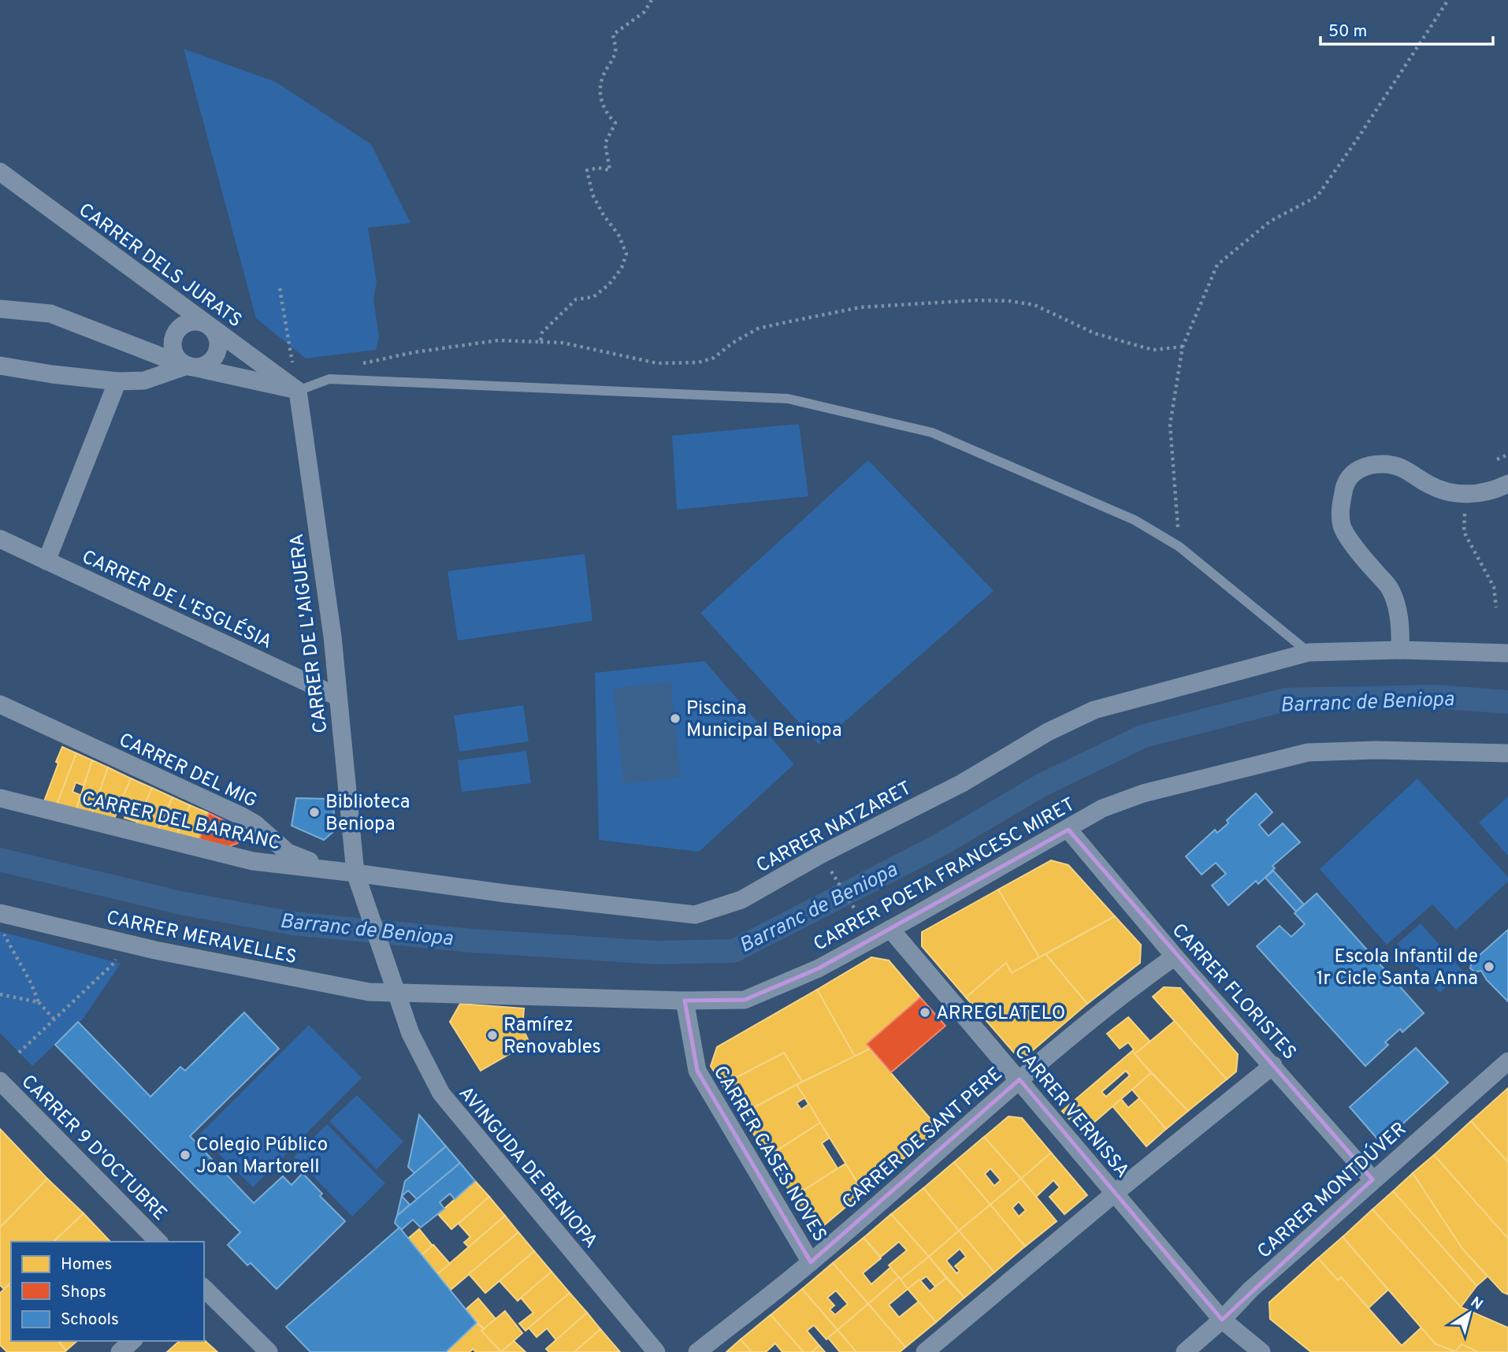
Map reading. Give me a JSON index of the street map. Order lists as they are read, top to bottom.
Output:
{
  "streets": {
    "street": [
      "CARRER DELS JURATS",
      "CARRER DE L'ESGLÉSIA",
      "CARRER DE L'AIGUERA",
      "CARRER DEL MIG",
      "CARRER DEL BARRANC",
      "CARRER NATZARET",
      "CARRER POETA FRANCESC MIRET",
      "CARRER MERAVELLES",
      "CARRER FLORISTES",
      "CARRER VERNISSA",
      "CARRER DE SANT PERE",
      "CARRER 9 D'OCTUBRE",
      "CARRER CASES NOVES",
      "AVINGUDA DE BENIOPA",
      "CARRER MONTDÚVER"
    ]
  },
  "crossings": [
    ["CARRER DELS JURATS", "CARRER DE L'AIGUERA"],
    ["CARRER DE L'ESGLÉSIA", "CARRER DE L'AIGUERA"],
    ["CARRER DE L'AIGUERA", "CARRER DEL MIG"],
    ["CARRER DE L'AIGUERA", "CARRER DEL BARRANC"],
    ["CARRER DE L'AIGUERA", "CARRER NATZARET"],
    ["CARRER DE L'AIGUERA", "CARRER POETA FRANCESC MIRET"],
    ["CARRER DE L'AIGUERA", "CARRER MERAVELLES"],
    ["CARRER DE L'AIGUERA", "AVINGUDA DE BENIOPA"],
    ["CARRER DEL MIG", "CARRER DEL BARRANC"],
    ["CARRER DEL MIG", "CARRER NATZARET"],
    ["CARRER DEL BARRANC", "CARRER NATZARET"],
    ["CARRER POETA FRANCESC MIRET", "CARRER MERAVELLES"],
    ["CARRER POETA FRANCESC MIRET", "CARRER FLORISTES"],
    ["CARRER POETA FRANCESC MIRET", "CARRER VERNISSA"],
    ["CARRER POETA FRANCESC MIRET", "CARRER CASES NOVES"],
    ["CARRER POETA FRANCESC MIRET", "AVINGUDA DE BENIOPA"],
    ["CARRER MERAVELLES", "AVINGUDA DE BENIOPA"],
    ["CARRER FLORISTES", "CARRER DE SANT PERE"],
    ["CARRER FLORISTES", "CARRER MONTDÚVER"],
    ["CARRER VERNISSA", "CARRER DE SANT PERE"],
    ["CARRER VERNISSA", "CARRER MONTDÚVER"],
    ["CARRER DE SANT PERE", "CARRER CASES NOVES"]
  ],
  "water": ["Barranc de Beniopa"],
  "places": [
    "Piscina Municipal Beniopa",
    "Biblioteca Beniopa",
    "Escola Infantil de 1r Cicle Santa Anna",
    "ARREGLATELO",
    "Ramírez Renovables",
    "Colegio Público Joan Martorell"
  ],
  "legend": ["Homes", "Shops", "Schools"],
  "scale_bar": "50 m",
  "north": "top right"
}
